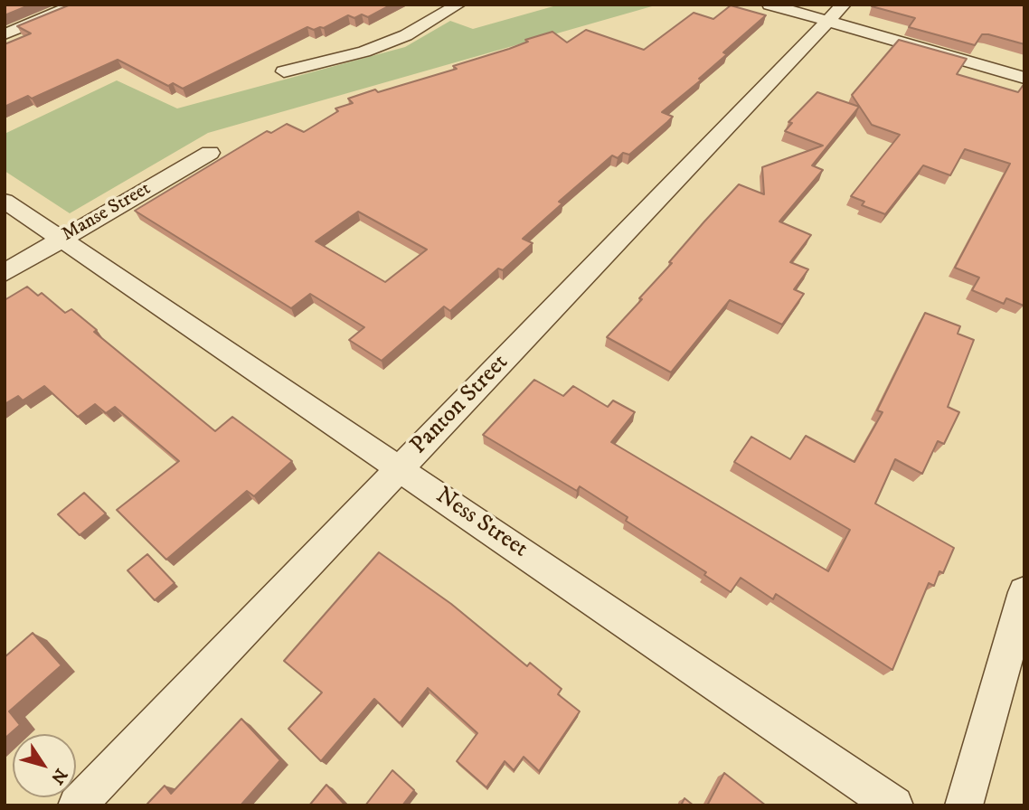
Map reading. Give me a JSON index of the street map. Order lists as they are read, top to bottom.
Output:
{
  "streets": {
    "street": ["Manse Street", "Panton Street", "Ness Street"]
  },
  "crossings": [
    ["Manse Street", "Ness Street"],
    ["Panton Street", "Ness Street"]
  ],
  "north": "bottom right"
}
